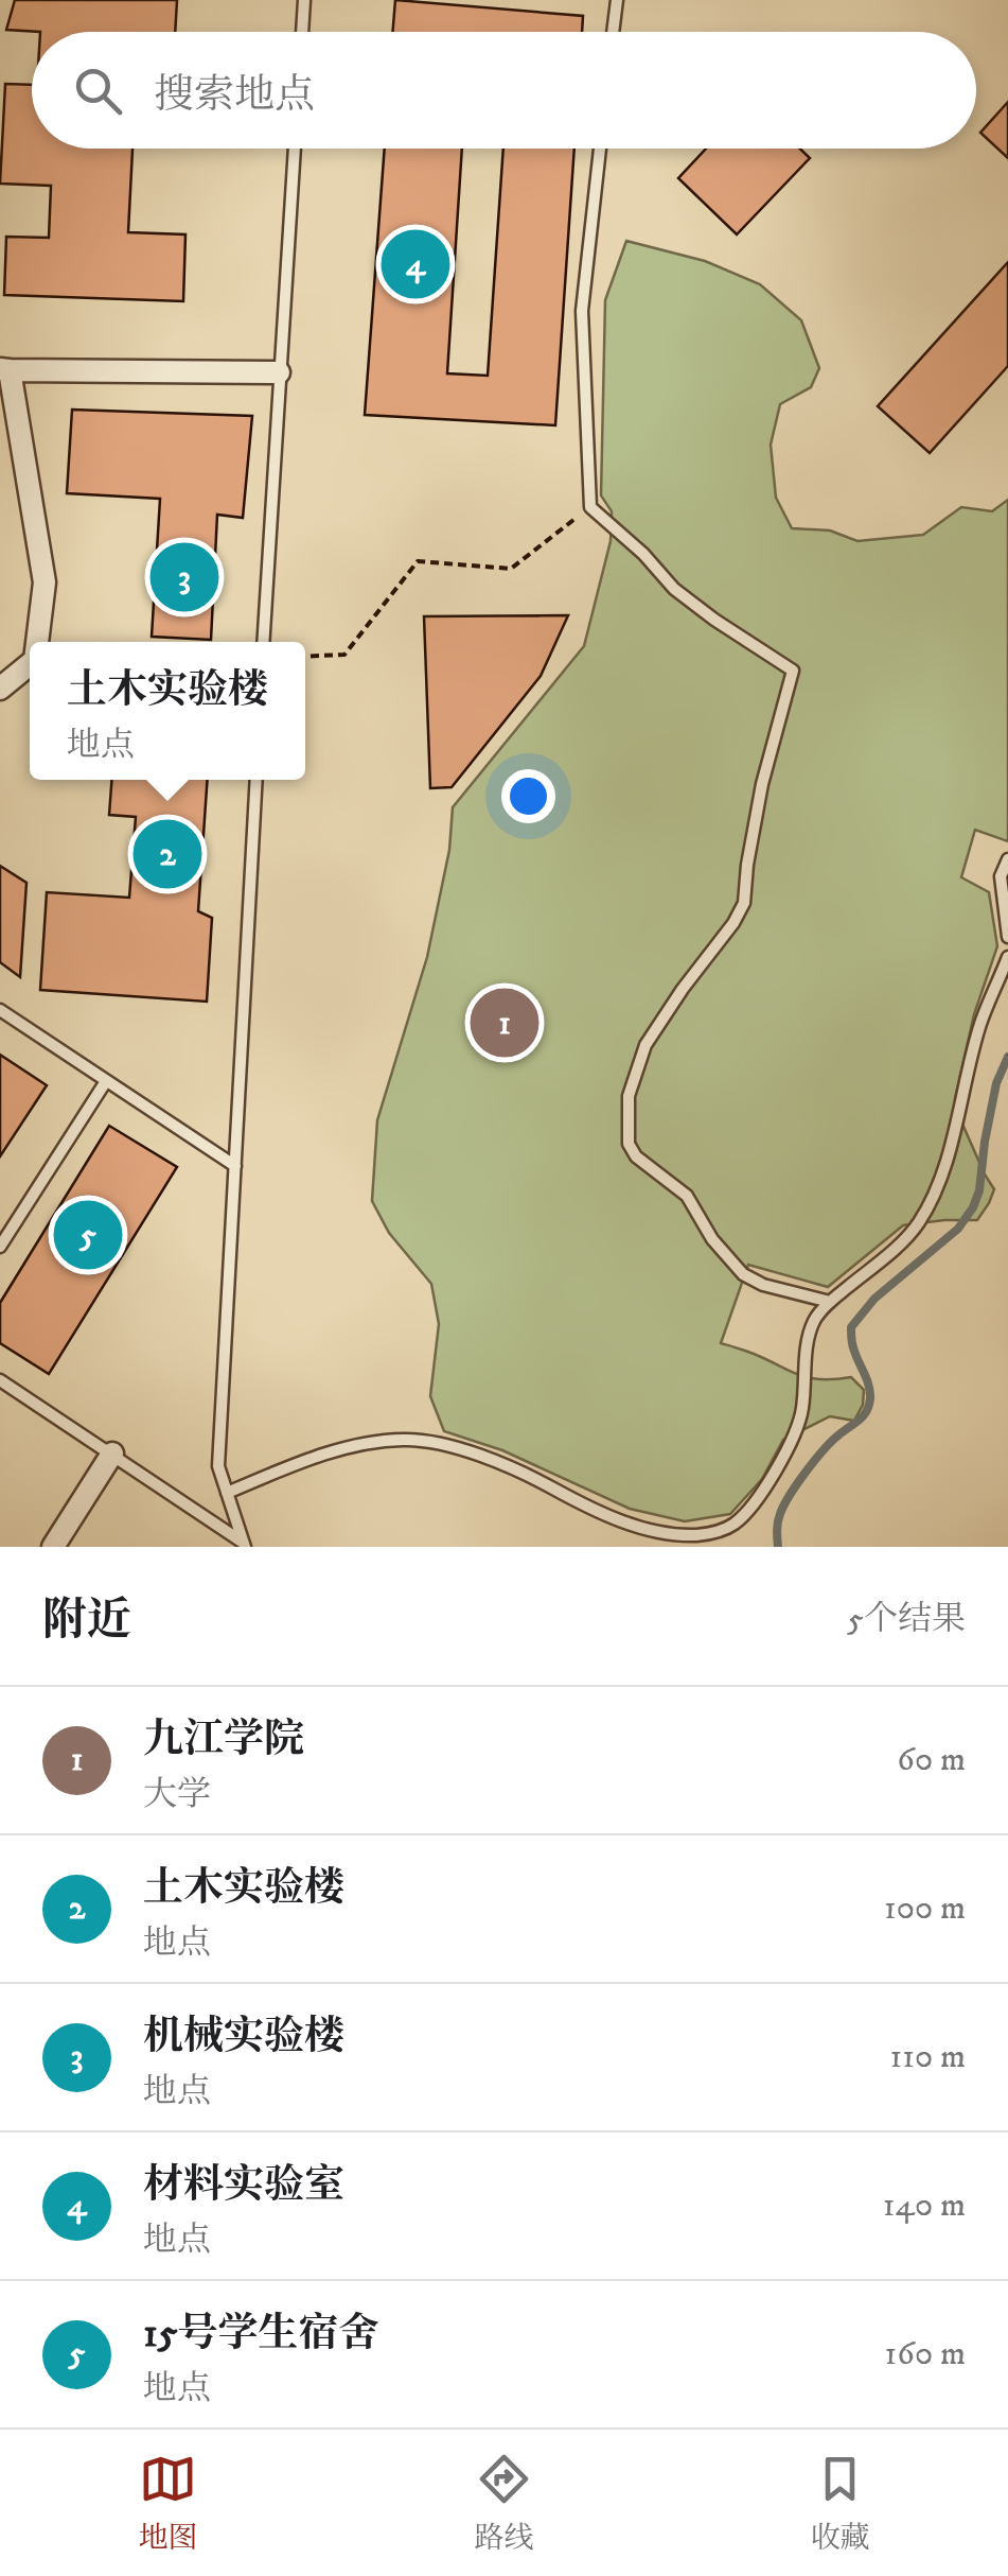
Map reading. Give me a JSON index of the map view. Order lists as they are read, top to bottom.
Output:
{
  "page": {
    "search": "搜索地点",
    "pins": [
      "4",
      "3",
      "2",
      "1",
      "5"
    ],
    "popup": ["土木实验楼", "地点"],
    "heading": ["附近", "5个结果"],
    "list": [
      {
        "mark": "1",
        "name": "九江学院",
        "note": "大学",
        "value": "60 m"
      },
      {
        "mark": "2",
        "name": "土木实验楼",
        "note": "地点",
        "value": "100 m"
      },
      {
        "mark": "3",
        "name": "机械实验楼",
        "note": "地点",
        "value": "110 m"
      },
      {
        "mark": "4",
        "name": "材料实验室",
        "note": "地点",
        "value": "140 m"
      },
      {
        "mark": "5",
        "name": "15号学生宿舍",
        "note": "地点",
        "value": "160 m"
      }
    ],
    "nav": ["地图", "路线", "收藏"]
  }
}
